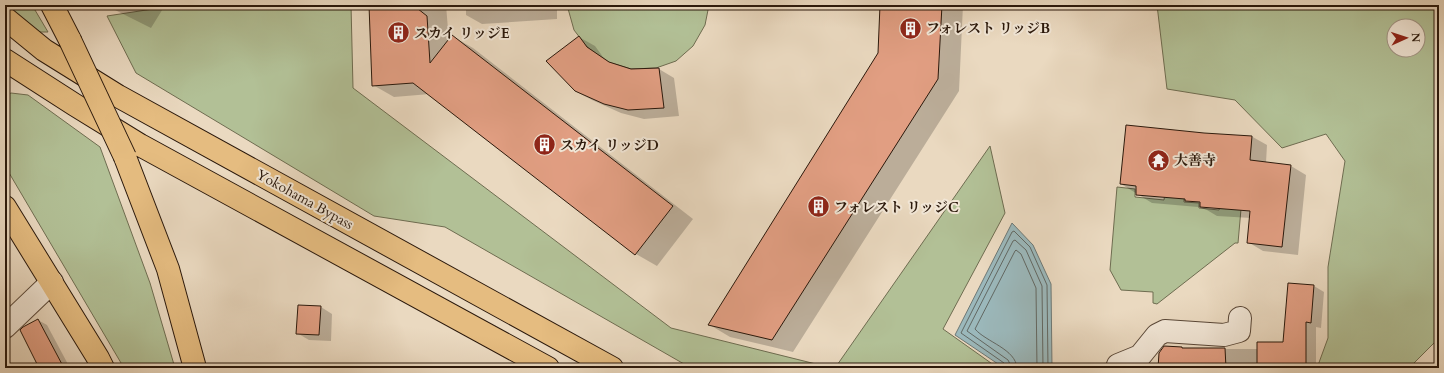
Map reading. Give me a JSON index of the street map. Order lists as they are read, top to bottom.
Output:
{
  "streets": {
    "highway": ["Yokohama Bypass"]
  },
  "places": {
    "building": [
      "フォレスト リッジB",
      "スカイ リッジE",
      "スカイ リッジD",
      "フォレスト リッジC"
    ],
    "temple": ["大善寺"]
  },
  "north": "right"
}
